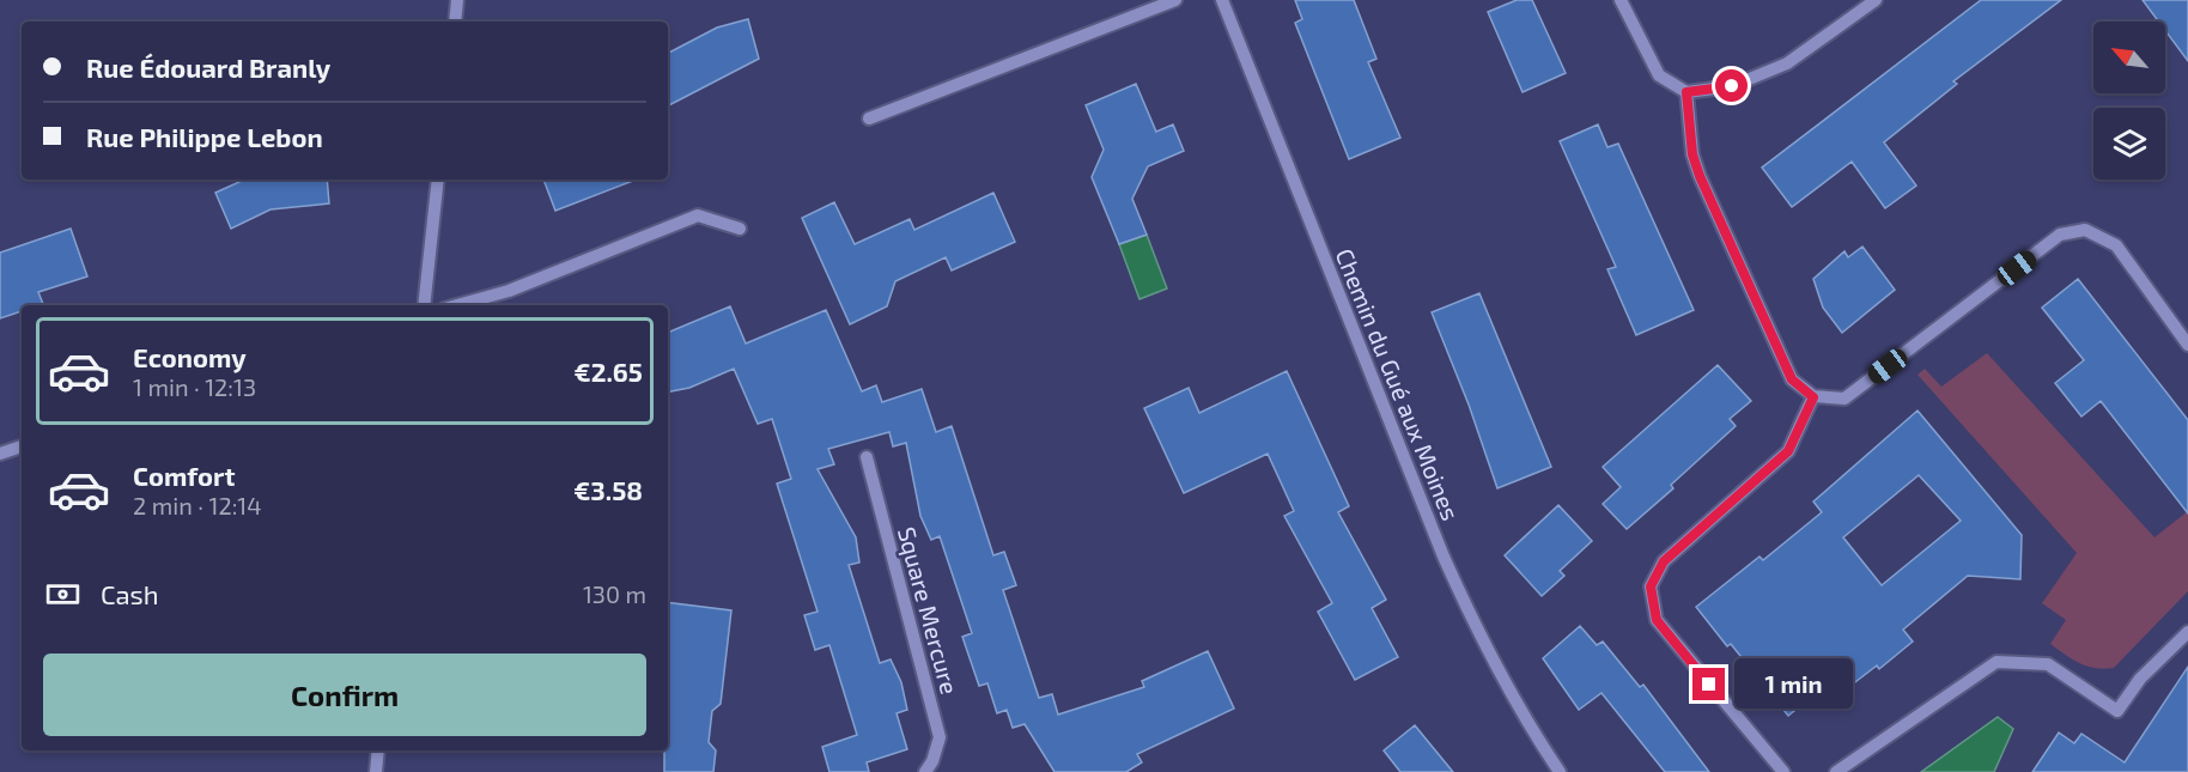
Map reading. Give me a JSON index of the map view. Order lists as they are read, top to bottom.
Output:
{
  "streets": {
    "street": ["Chemin du Gué aux Moines", "Square Mercure"]
  },
  "north": "top left",
  "page": {
    "banner": ["Rue Édouard Branly", "Rue Philippe Lebon"],
    "list": [
      {
        "name": "Economy",
        "note": "1 min · 12:13",
        "value": "€2.65"
      },
      {
        "name": "Comfort",
        "note": "2 min · 12:14",
        "value": "€3.58"
      }
    ],
    "pay": ["Cash", "130 m"],
    "buttons": "Confirm",
    "bubble": "1 min"
  }
}
